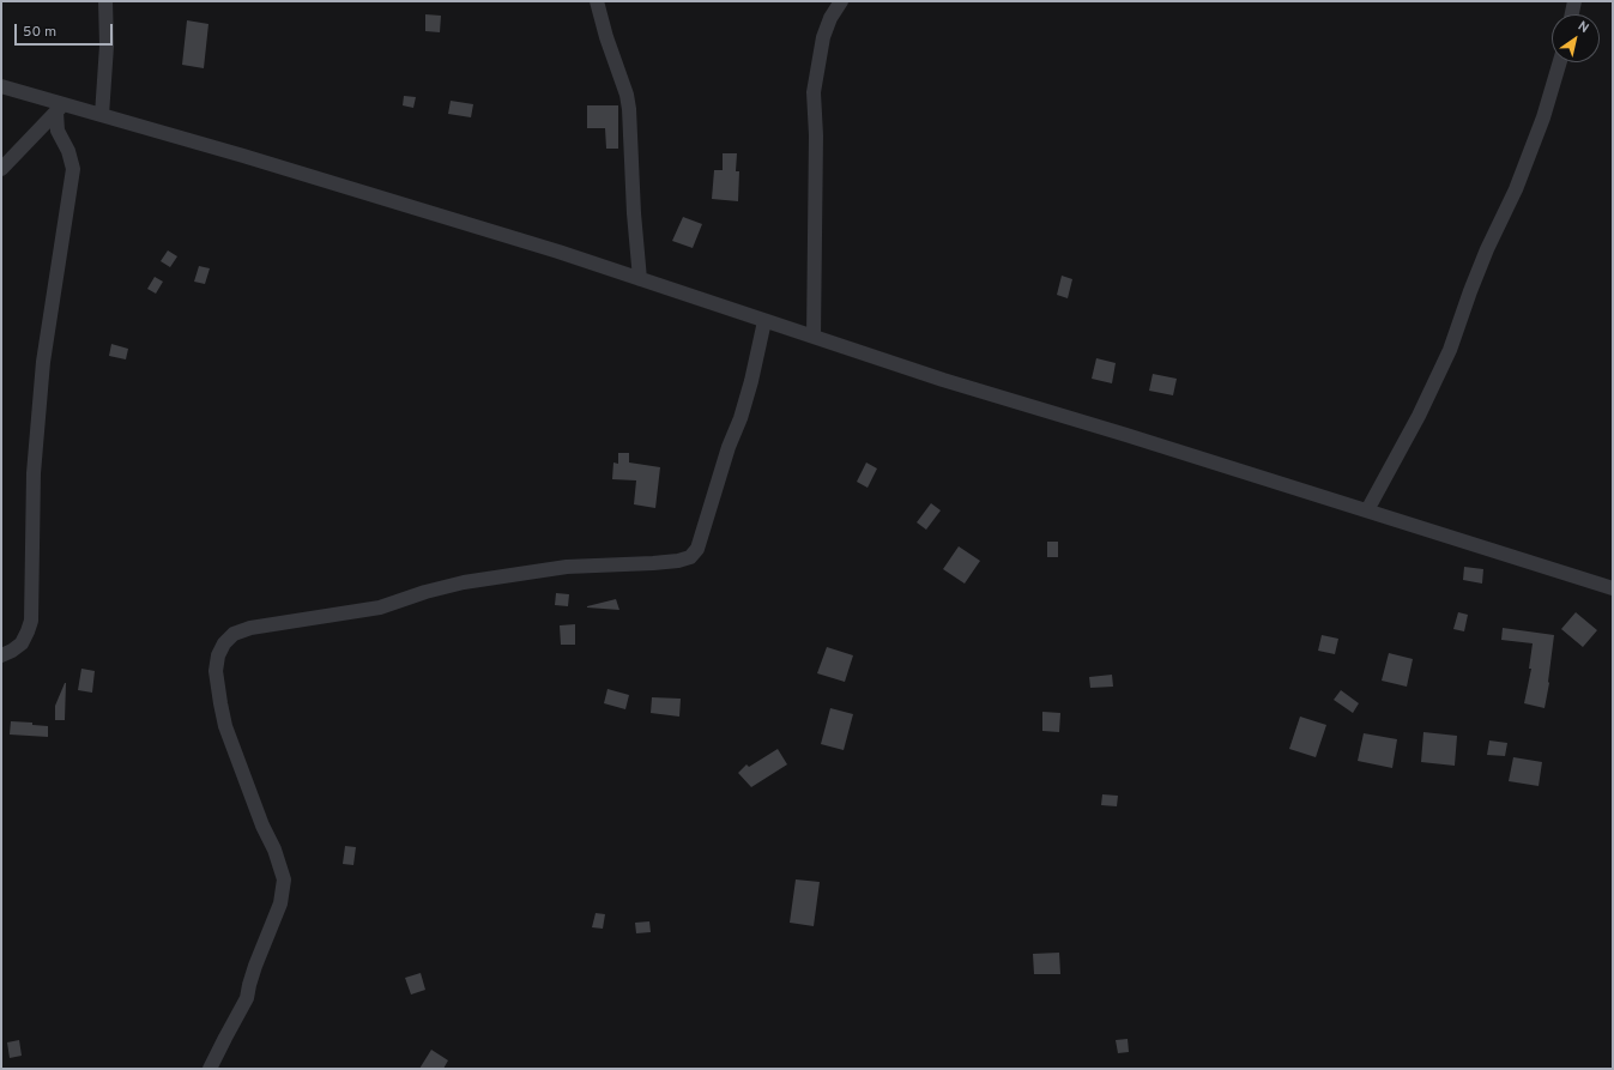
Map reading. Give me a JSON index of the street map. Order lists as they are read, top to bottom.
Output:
{
  "scale_bar": "50 m",
  "north": "top right"
}
